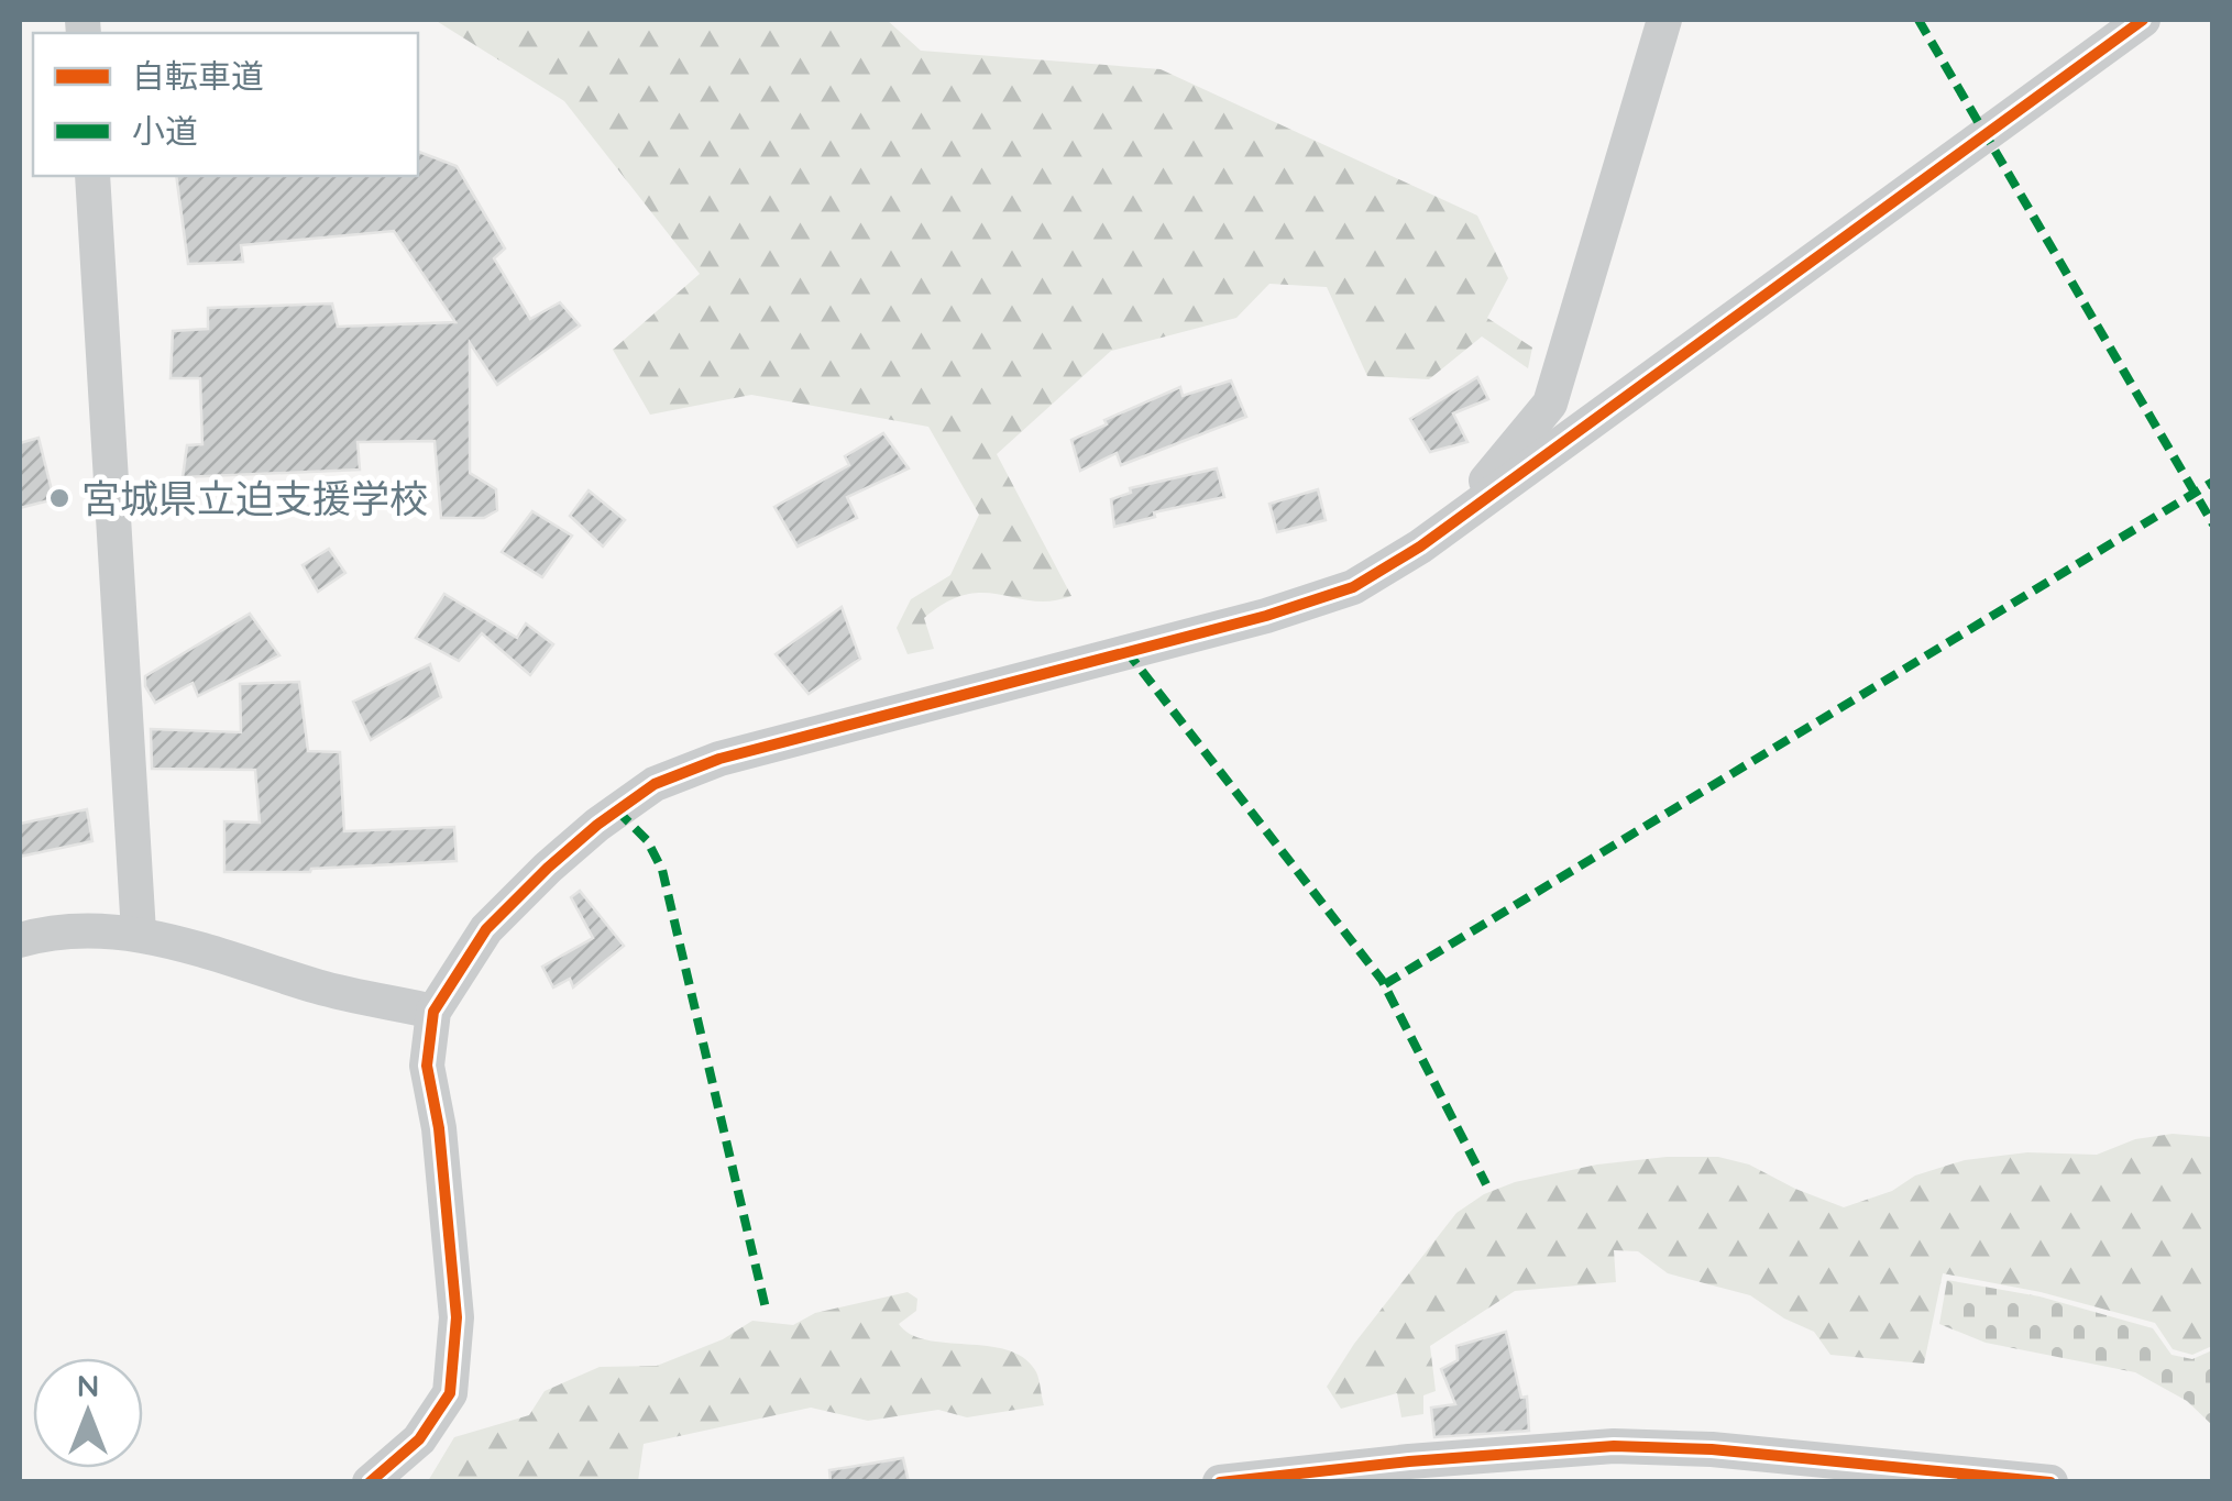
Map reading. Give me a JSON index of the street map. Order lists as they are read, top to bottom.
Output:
{
  "places": ["宮城県立迫支援学校"],
  "legend": ["自転車道", "小道"],
  "north": "top"
}
